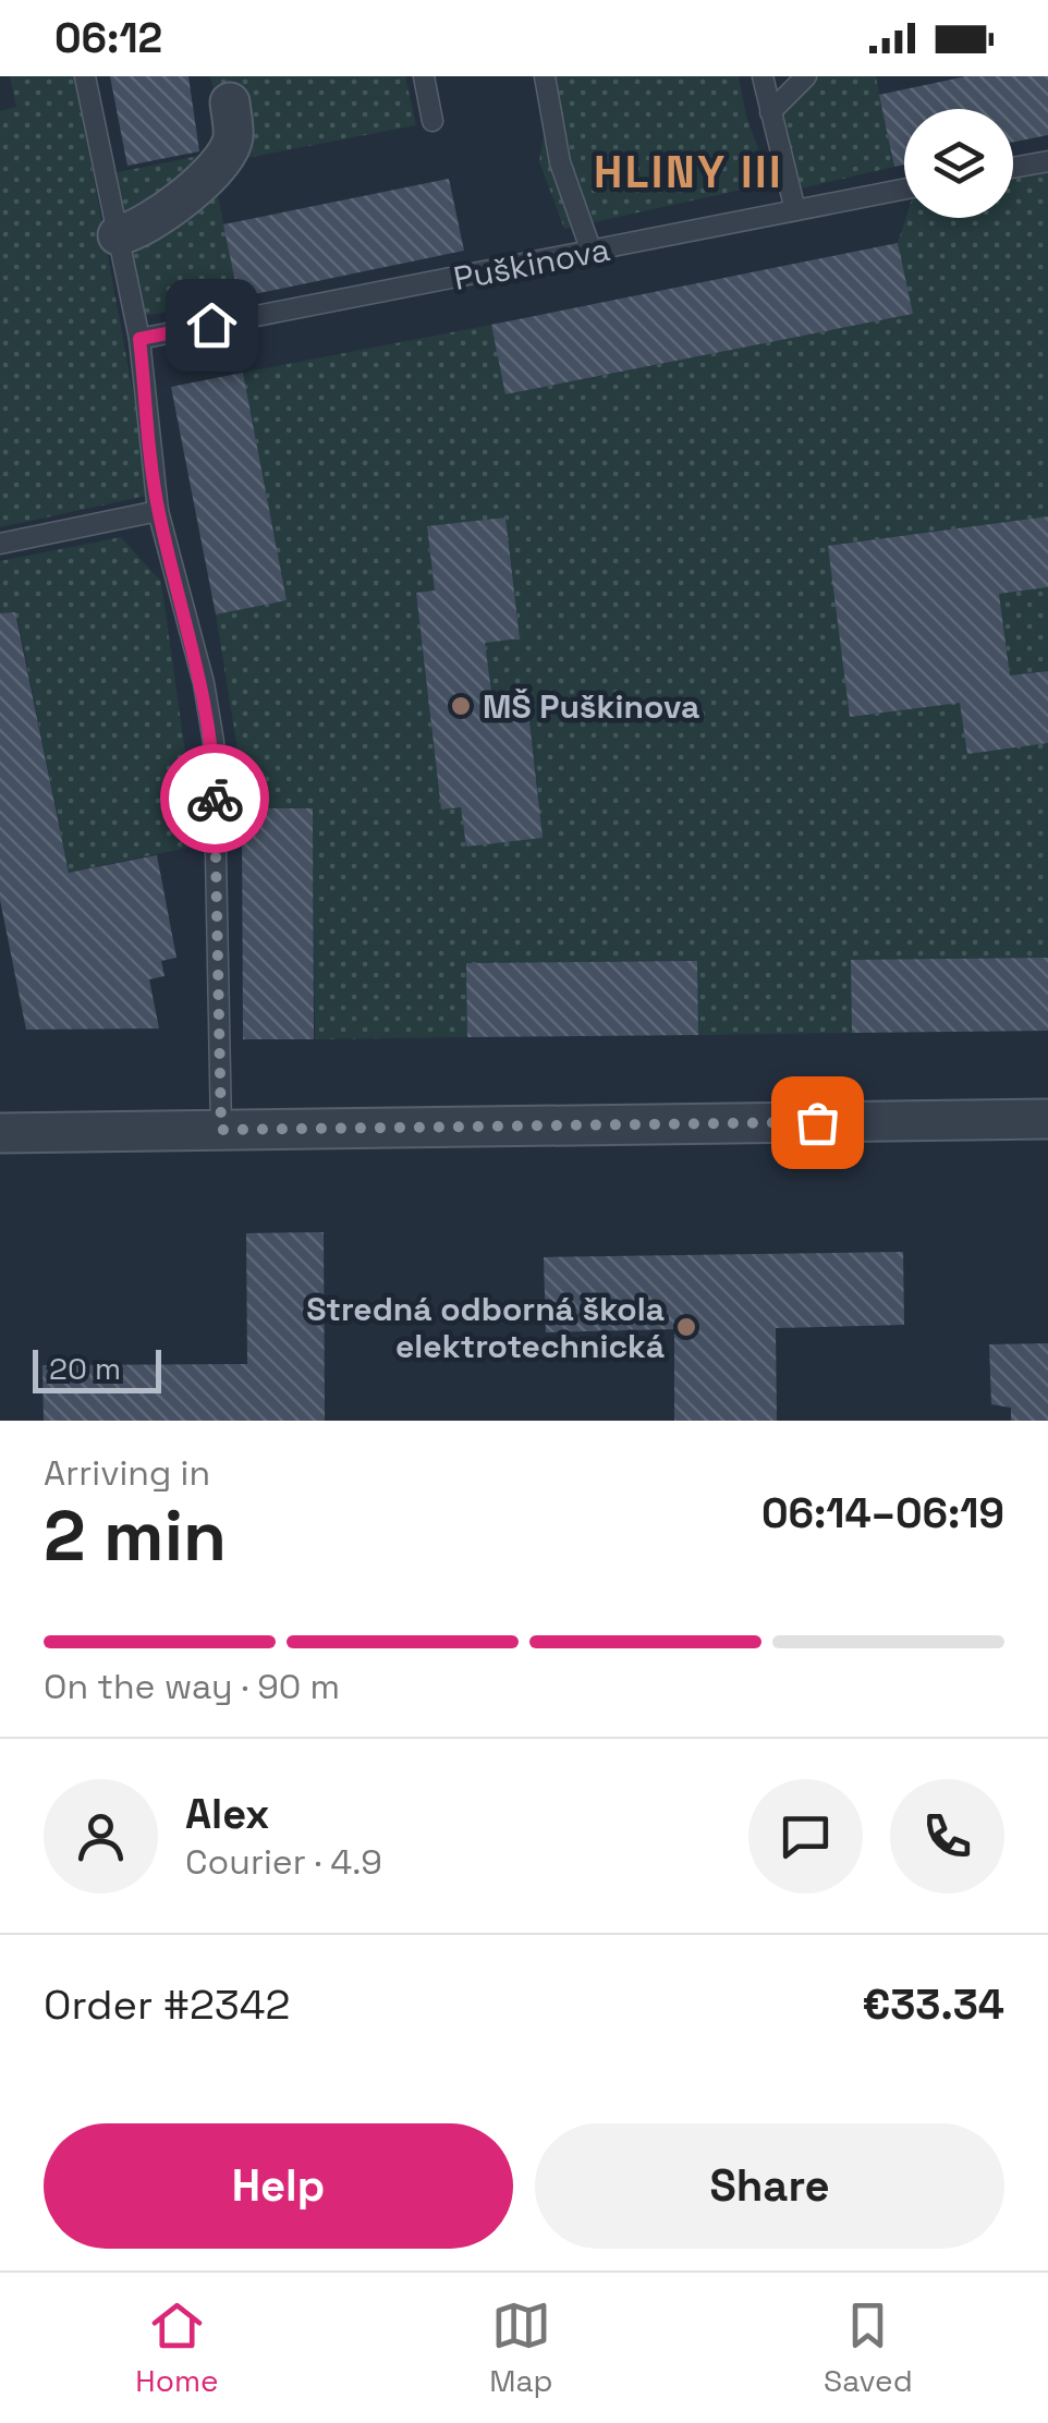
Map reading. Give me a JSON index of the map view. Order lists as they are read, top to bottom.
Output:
{
  "streets": {
    "lane": ["Puškinova"]
  },
  "districts": ["HLINY III"],
  "places": ["MŠ Puškinova", "Stredná odborná škola elektrotechnická"],
  "scale_bar": "20 m",
  "page": {
    "status": "06:12",
    "scale": "20 m",
    "heading": ["2 min", "Arriving in", "06:14–06:19"],
    "panel": [
      "Alex",
      "Courier · 4.9",
      "Order #2342",
      "€33.34"
    ],
    "bar": "On the way · 90 m",
    "buttons": ["Help", "Share"],
    "tabs": ["Home", "Map", "Saved"]
  }
}
